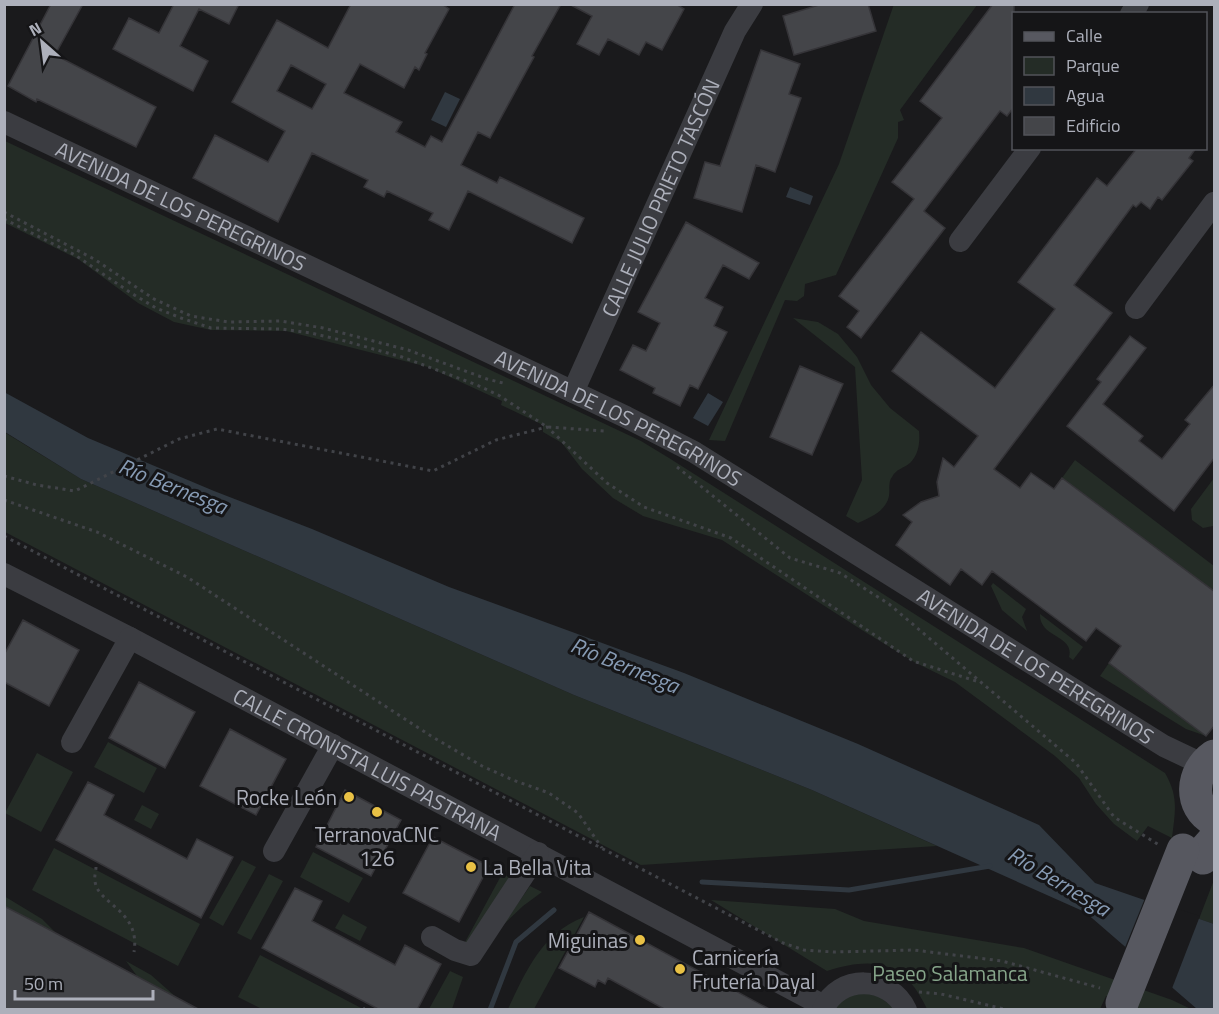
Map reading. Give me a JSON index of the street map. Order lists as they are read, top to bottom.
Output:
{
  "streets": {
    "street": ["CALLE JULIO PRIETO TASCÓN", "AVENIDA DE LOS PEREGRINOS", "CALLE CRONISTA LUIS PASTRANA"]
  },
  "crossings": [
    ["CALLE JULIO PRIETO TASCÓN", "AVENIDA DE LOS PEREGRINOS"]
  ],
  "water": ["Río Bernesga"],
  "parks": ["Paseo Salamanca"],
  "places": [
    "Rocke León",
    "TerranovaCNC 126",
    "La Bella Vita",
    "Miguinas",
    "Carnicería Frutería Dayal"
  ],
  "legend": [
    "Calle",
    "Parque",
    "Agua",
    "Edificio"
  ],
  "scale_bar": "50 m",
  "north": "top left"
}
